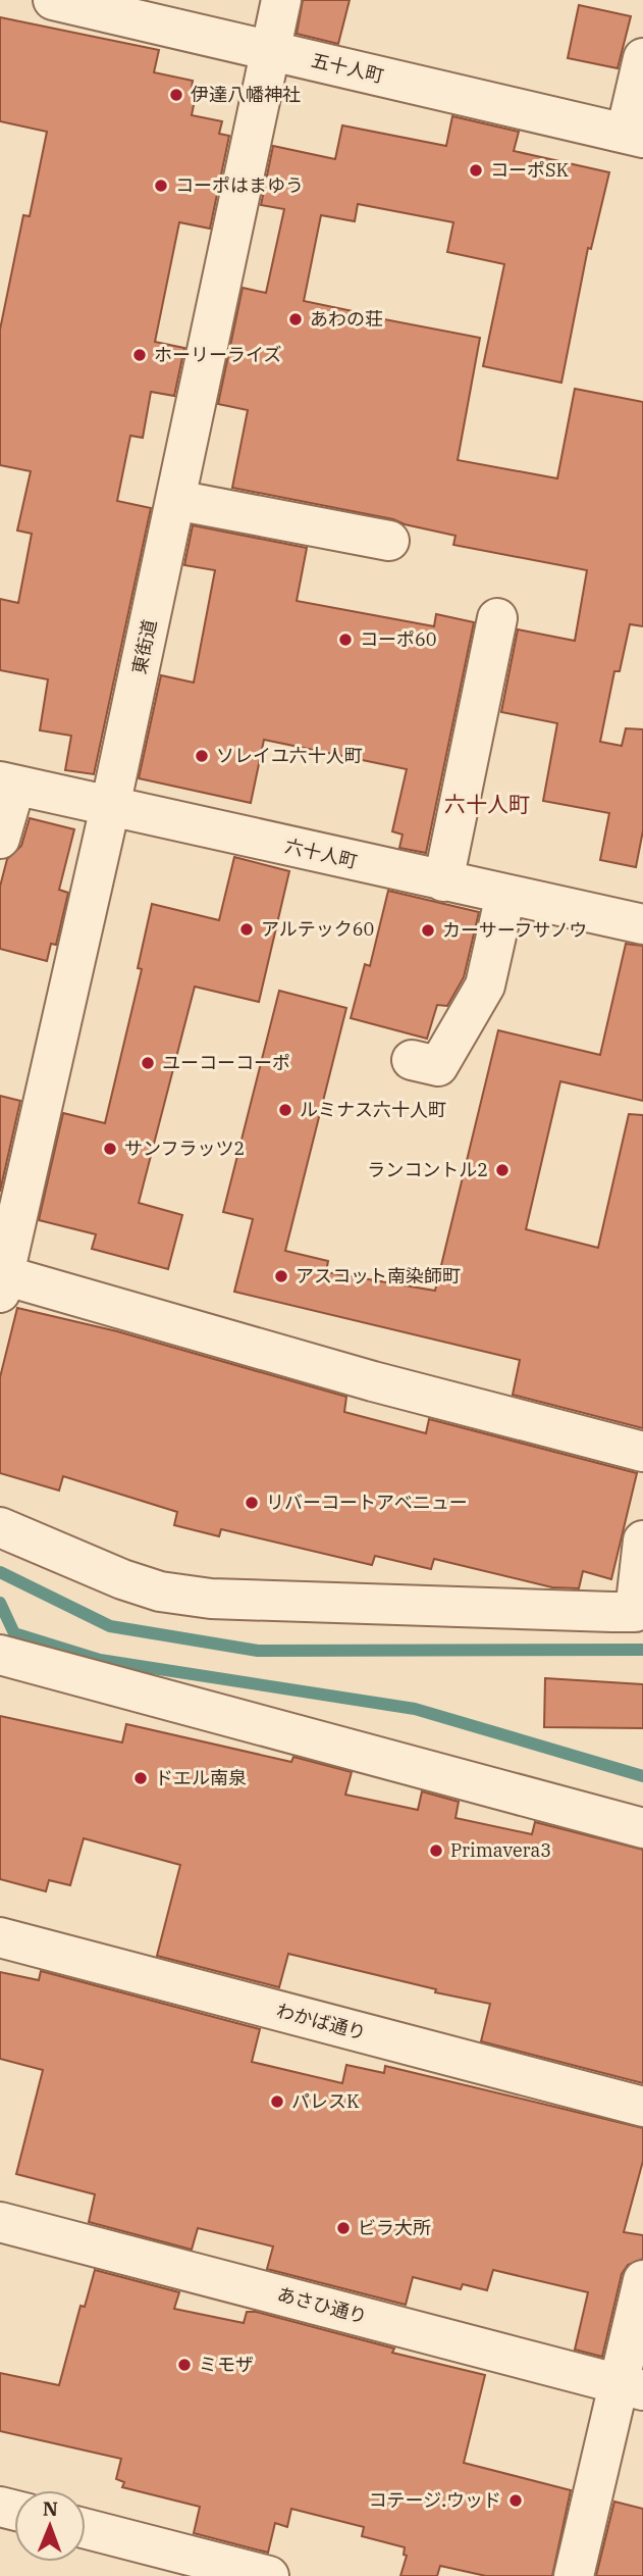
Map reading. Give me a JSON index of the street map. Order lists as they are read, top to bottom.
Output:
{
  "streets": {
    "street": [
      "五十人町",
      "東街道",
      "六十人町",
      "わかば通り",
      "あさひ通り"
    ]
  },
  "crossings": [
    ["五十人町", "東街道"],
    ["東街道", "六十人町"]
  ],
  "districts": ["六十人町"],
  "places": [
    "伊達八幡神社",
    "コーポSK",
    "コーポはまゆう",
    "あわの荘",
    "ホーリーライズ",
    "コーポ60",
    "ソレイユ六十人町",
    "アルテック60",
    "カーサーフサノウ",
    "ユーコーコーポ",
    "ルミナス六十人町",
    "サンフラッツ2",
    "ランコントル2",
    "アスコット南染師町",
    "リバーコートアベニュー",
    "ドエル南泉",
    "Primavera3",
    "パレスK",
    "ビラ大所",
    "ミモザ",
    "コテージ.ウッド"
  ],
  "north": "top"
}
